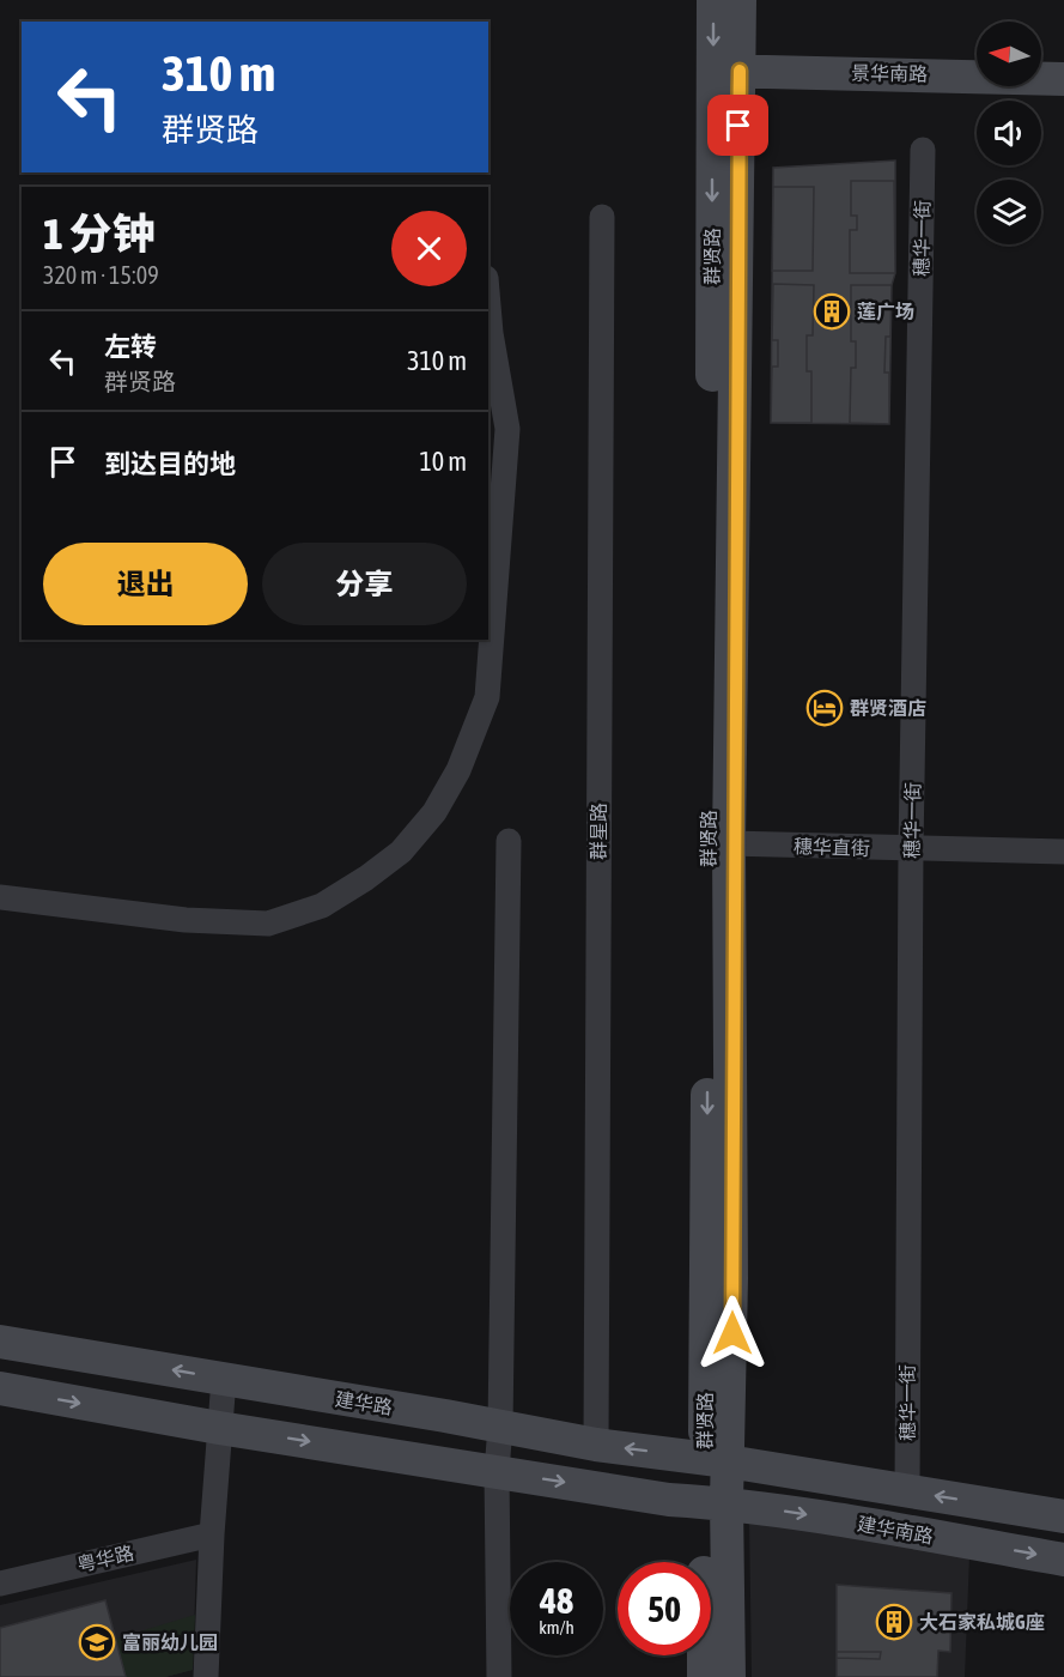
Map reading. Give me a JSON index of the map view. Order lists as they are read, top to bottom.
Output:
{
  "streets": {
    "main road": [
      "景华南路",
      "群贤路",
      "建华路",
      "建华南路"
    ],
    "street": [
      "穗华一街",
      "群星路",
      "穗华直街",
      "粤华路"
    ]
  },
  "crossings": [
    ["景华南路", "群贤路"],
    ["穗华一街", "穗华直街"],
    ["穗华一街", "建华南路"],
    ["群贤路", "穗华直街"],
    ["群贤路", "建华路"],
    ["群贤路", "建华南路"],
    ["群星路", "建华路"],
    ["建华路", "建华南路"]
  ],
  "places": {
    "building": ["莲广场", "大石家私城G座"],
    "hotel": ["群贤酒店"],
    "school or university": ["富丽幼儿园"]
  },
  "north": "left",
  "page": {
    "turn": ["310 m", "群贤路"],
    "heading": ["1 分钟", "320 m · 15:09"],
    "list": [
      {
        "name": "左转",
        "note": "群贤路",
        "value": "310 m"
      },
      {
        "name": "到达目的地",
        "value": "10 m"
      }
    ],
    "buttons": ["退出", "分享"],
    "speed": "48 km/h",
    "limit": "50"
  }
}
